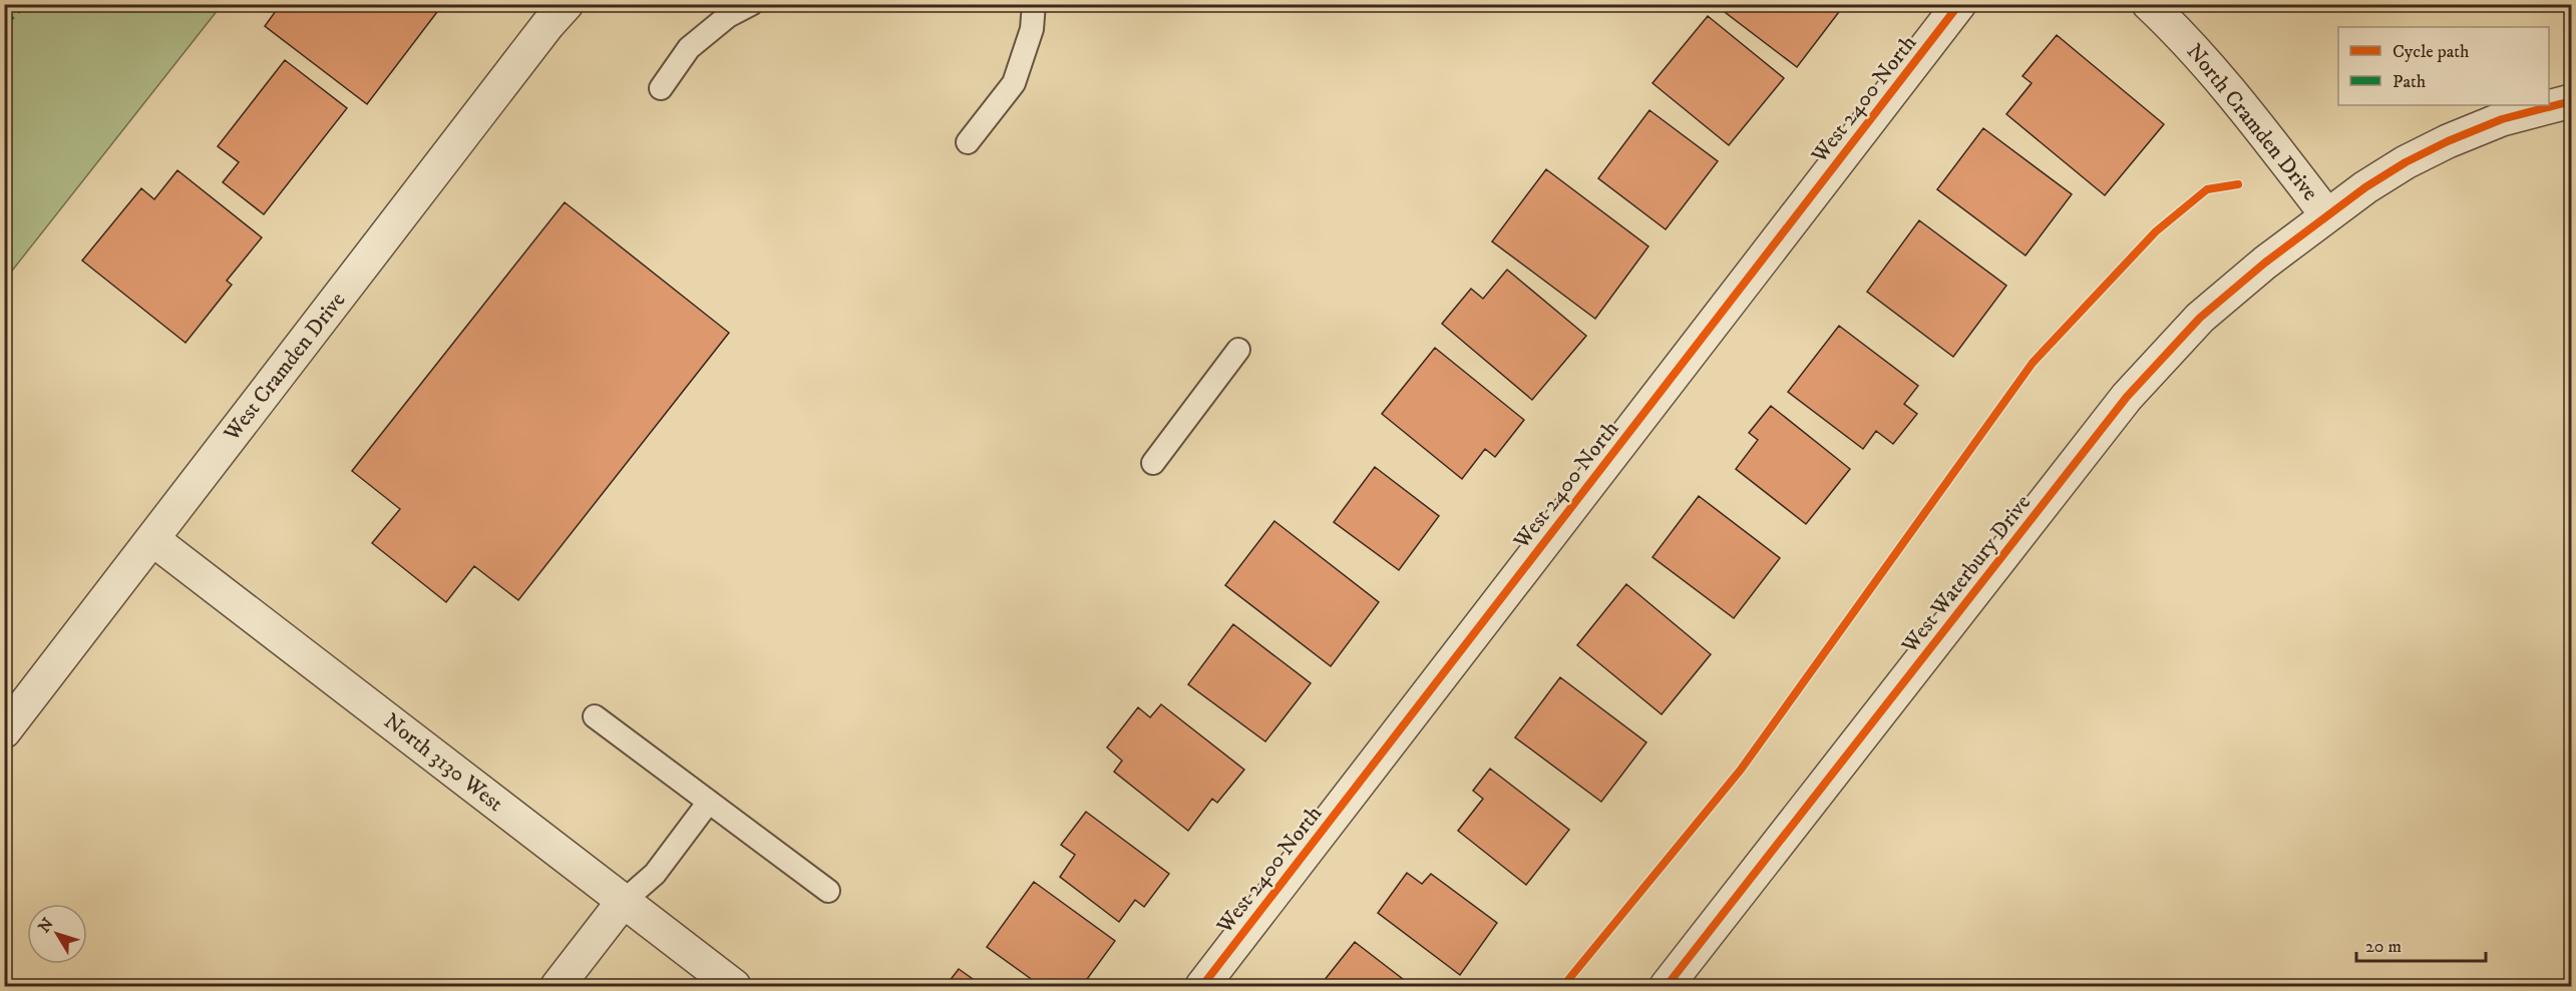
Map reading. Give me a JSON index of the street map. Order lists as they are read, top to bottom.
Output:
{
  "streets": {
    "street": [
      "West 2400 North",
      "North Cramden Drive",
      "West Cramden Drive",
      "West Waterbury Drive",
      "North 3130 West"
    ]
  },
  "crossings": [
    ["North Cramden Drive", "West Waterbury Drive"],
    ["West Cramden Drive", "North 3130 West"]
  ],
  "legend": ["Cycle path", "Path"],
  "scale_bar": "20 m",
  "north": "top left"
}
